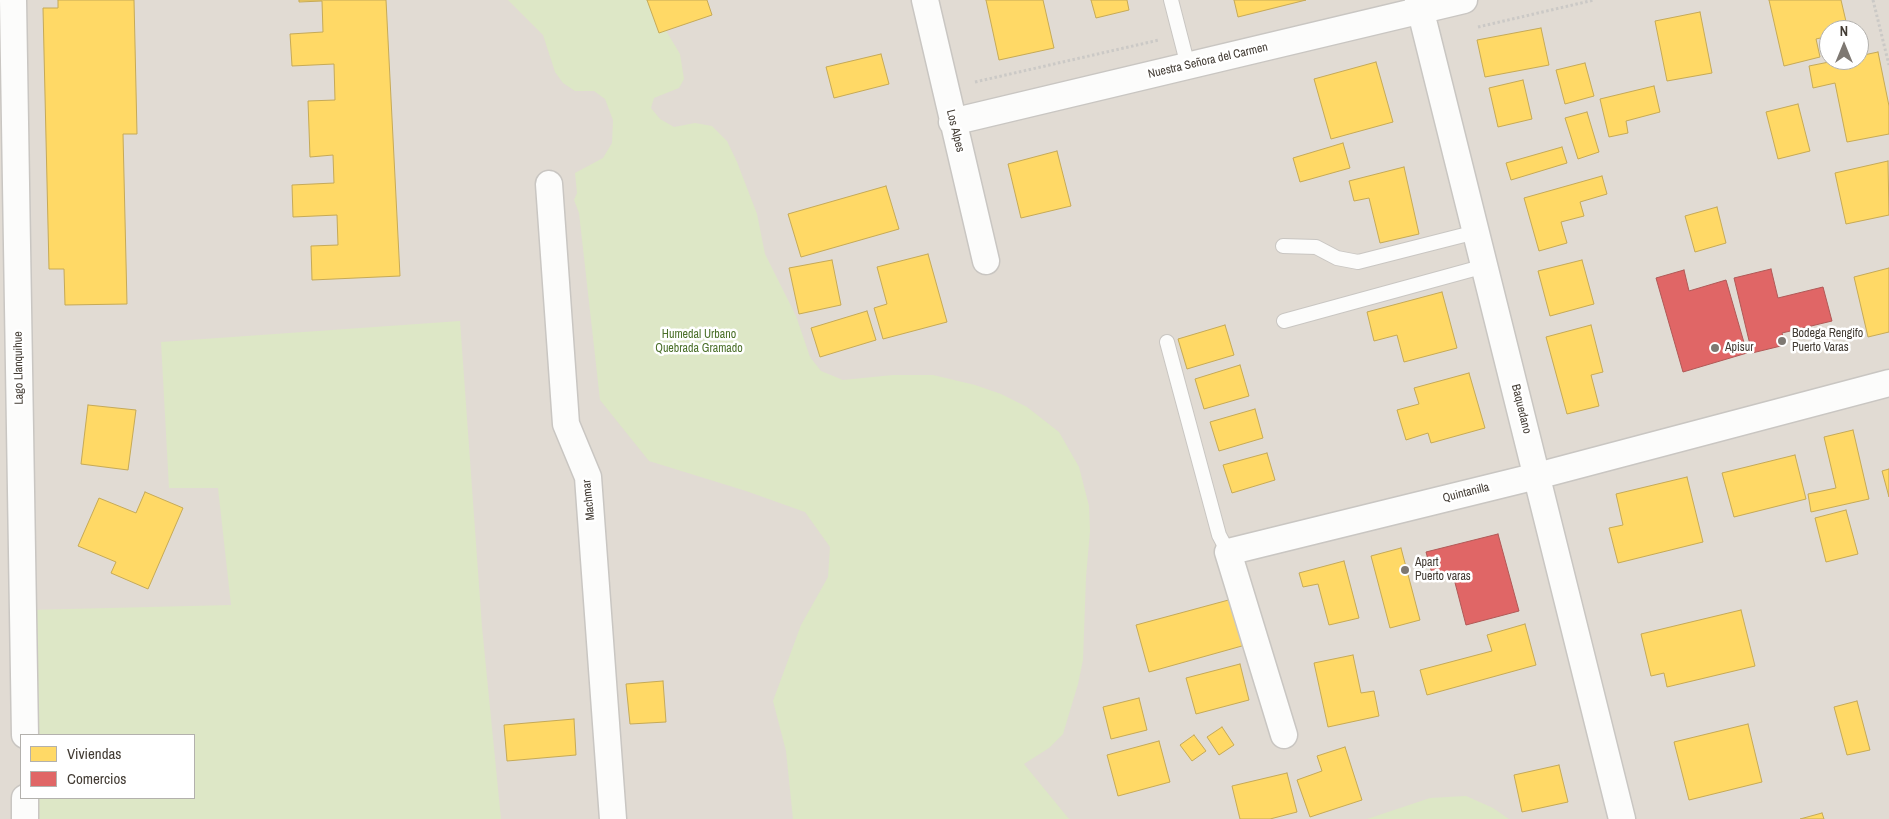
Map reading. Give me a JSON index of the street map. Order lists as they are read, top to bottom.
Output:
{
  "streets": {
    "street": [
      "Nuestra Señora del Carmen",
      "Los Alpes",
      "Lago Llanquihue",
      "Baquedano",
      "Quintanilla",
      "Machmar"
    ]
  },
  "crossings": [
    ["Nuestra Señora del Carmen", "Los Alpes"],
    ["Nuestra Señora del Carmen", "Baquedano"],
    ["Baquedano", "Quintanilla"]
  ],
  "parks": ["Humedal Urbano Quebrada Gramado"],
  "places": ["Bodega Rengifo Puerto Varas", "Apisur", "Apart Puerto varas"],
  "legend": ["Viviendas", "Comercios"],
  "north": "top"
}
